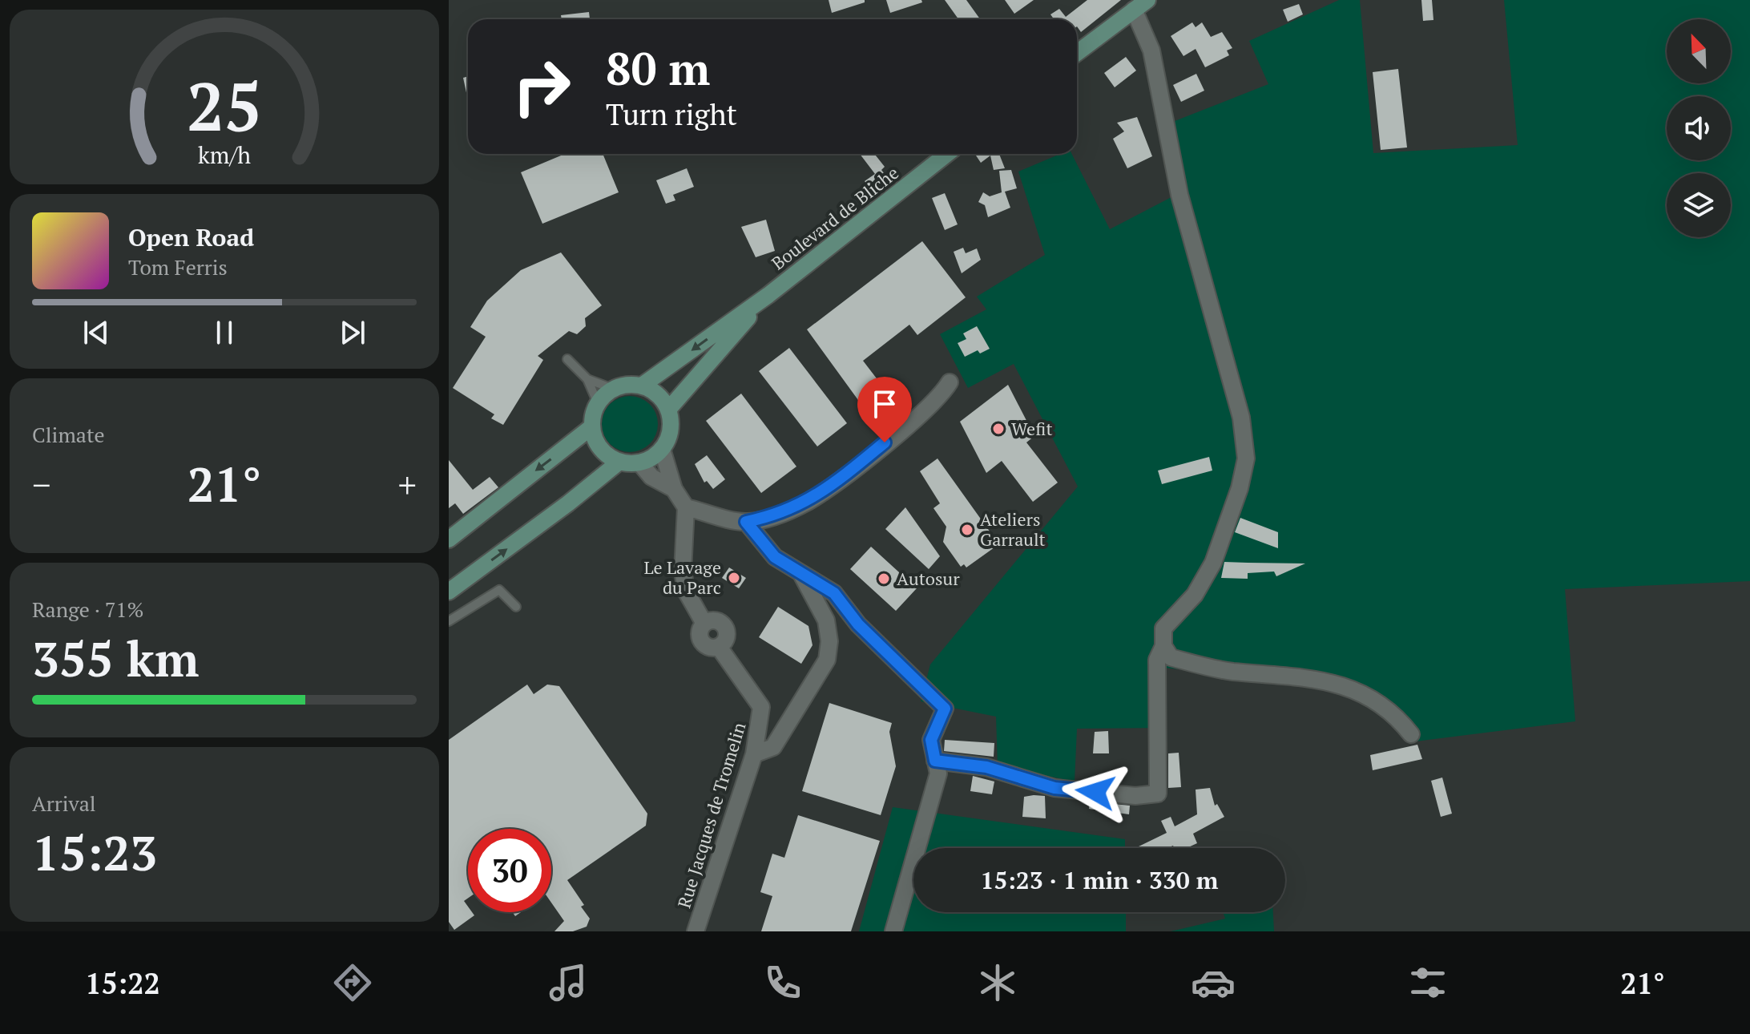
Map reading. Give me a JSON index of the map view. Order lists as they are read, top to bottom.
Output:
{
  "streets": {
    "main road": ["Boulevard de Bliche"],
    "street": ["Rue Jacques de Tromelin"]
  },
  "places": [
    "Wefit",
    "Ateliers Garrault",
    "Le Lavage du Parc",
    "Autosur"
  ],
  "north": "top left",
  "page": {
    "turn": ["80 m", "Turn right"],
    "song": ["Open Road", "Tom Ferris"],
    "tile": [
      "Climate",
      ["Range · 71%", "355 km"],
      ["Arrival", "15:23"]
    ],
    "heat": ["−", "21°", "+"],
    "limit": "30",
    "trip": "15:23 · 1 min · 330 m",
    "tabs": ["15:22", "21°"],
    "gauge": ["25", "km/h"]
  }
}
